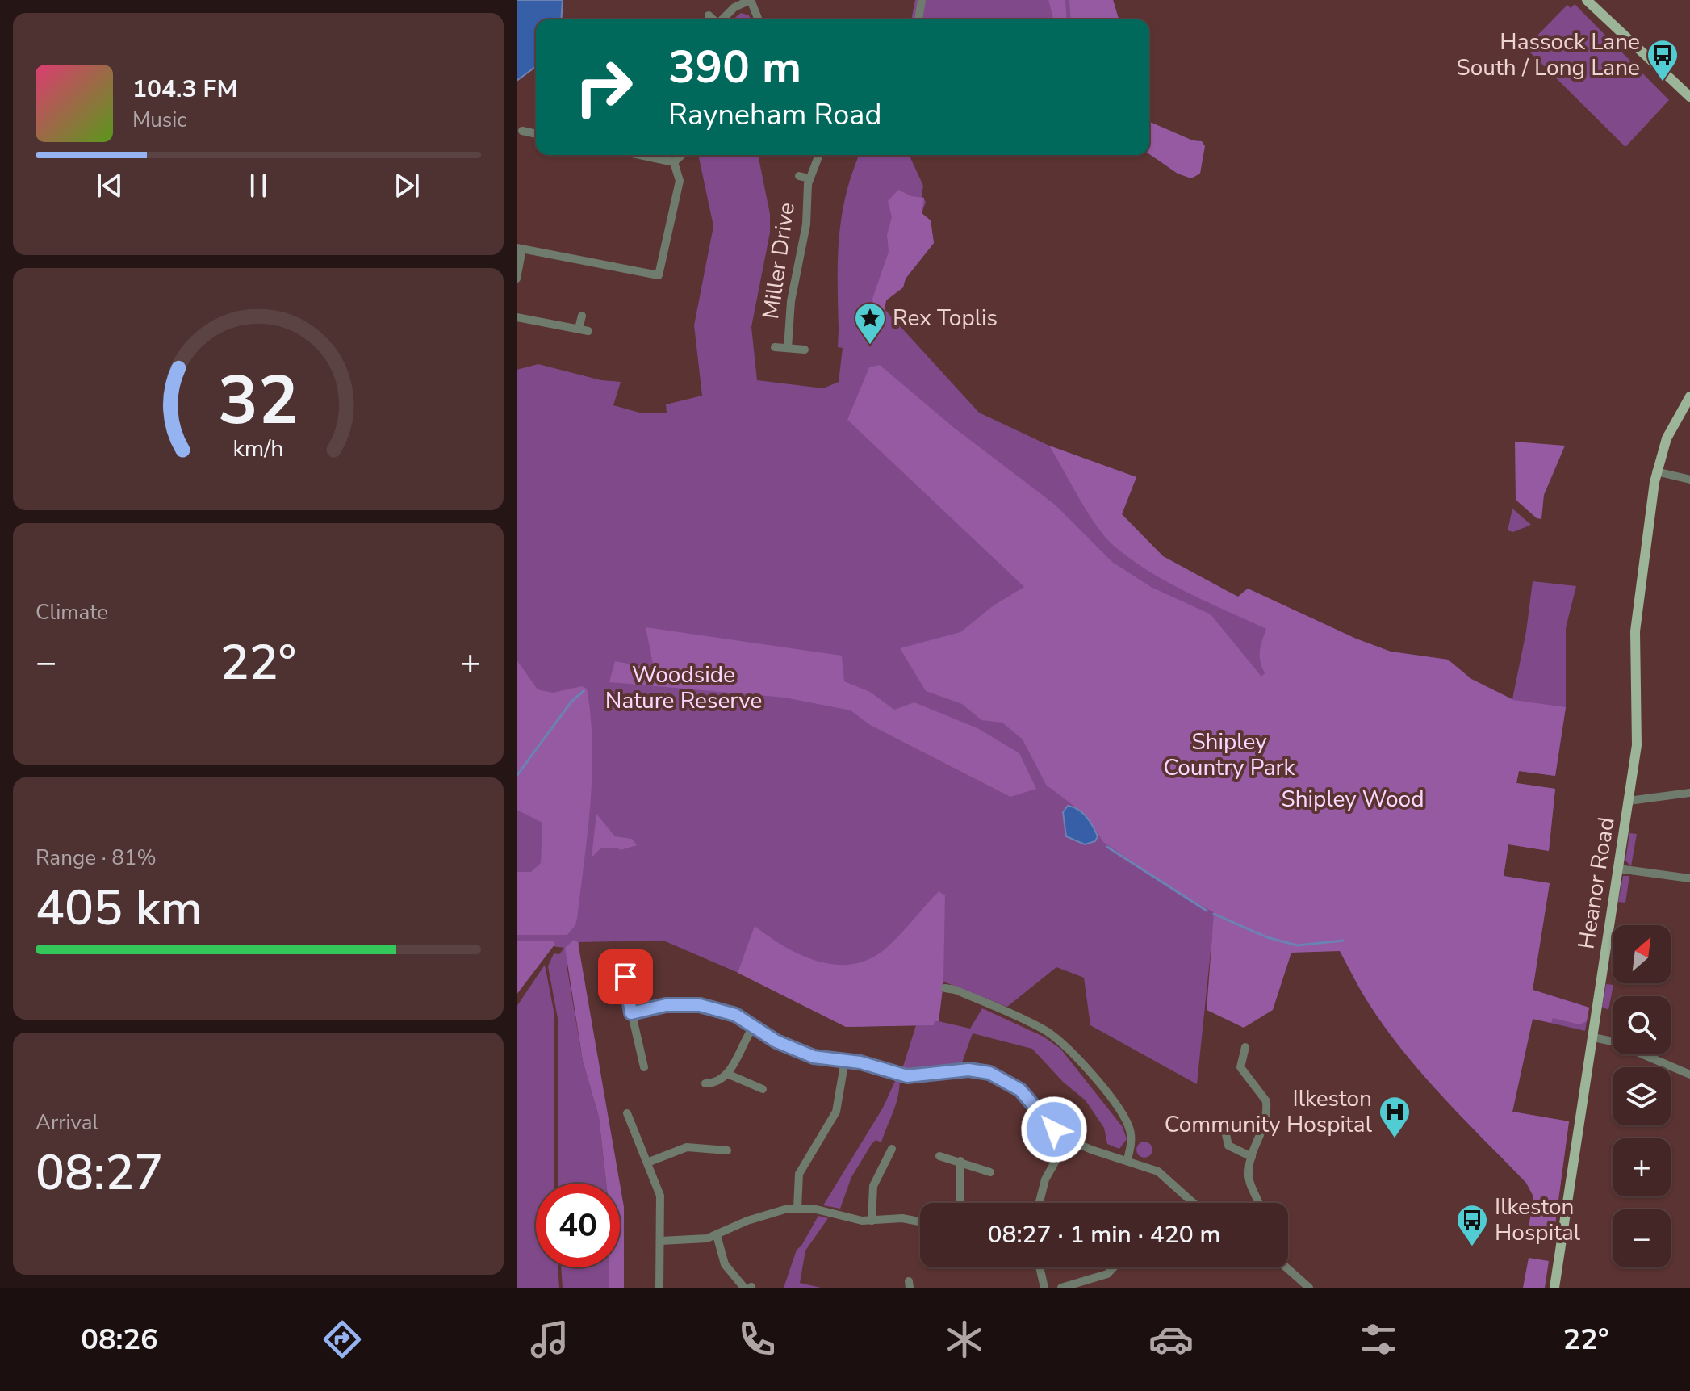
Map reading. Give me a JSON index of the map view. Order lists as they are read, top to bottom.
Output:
{
  "streets": {
    "main road": ["Heanor Road"],
    "street": ["Miller Drive"]
  },
  "parks": ["Woodside Nature Reserve", "Shipley Country Park", "Shipley Wood"],
  "places": {
    "bus stop": ["Hassock Lane South / Long Lane", "Ilkeston Hospital"],
    "place": ["Rex Toplis"],
    "hospital": ["Ilkeston Community Hospital"]
  },
  "north": "top right",
  "page": {
    "turn": ["390 m", "Rayneham Road"],
    "song": ["104.3 FM", "Music"],
    "tile": [
      "Climate",
      ["Range · 81%", "405 km"],
      ["Arrival", "08:27"]
    ],
    "heat": ["−", "22°", "+"],
    "map_buttons": ["+", "−"],
    "limit": "40",
    "trip": "08:27 · 1 min · 420 m",
    "tabs": ["08:26", "22°"],
    "gauge": ["32", "km/h"]
  }
}
